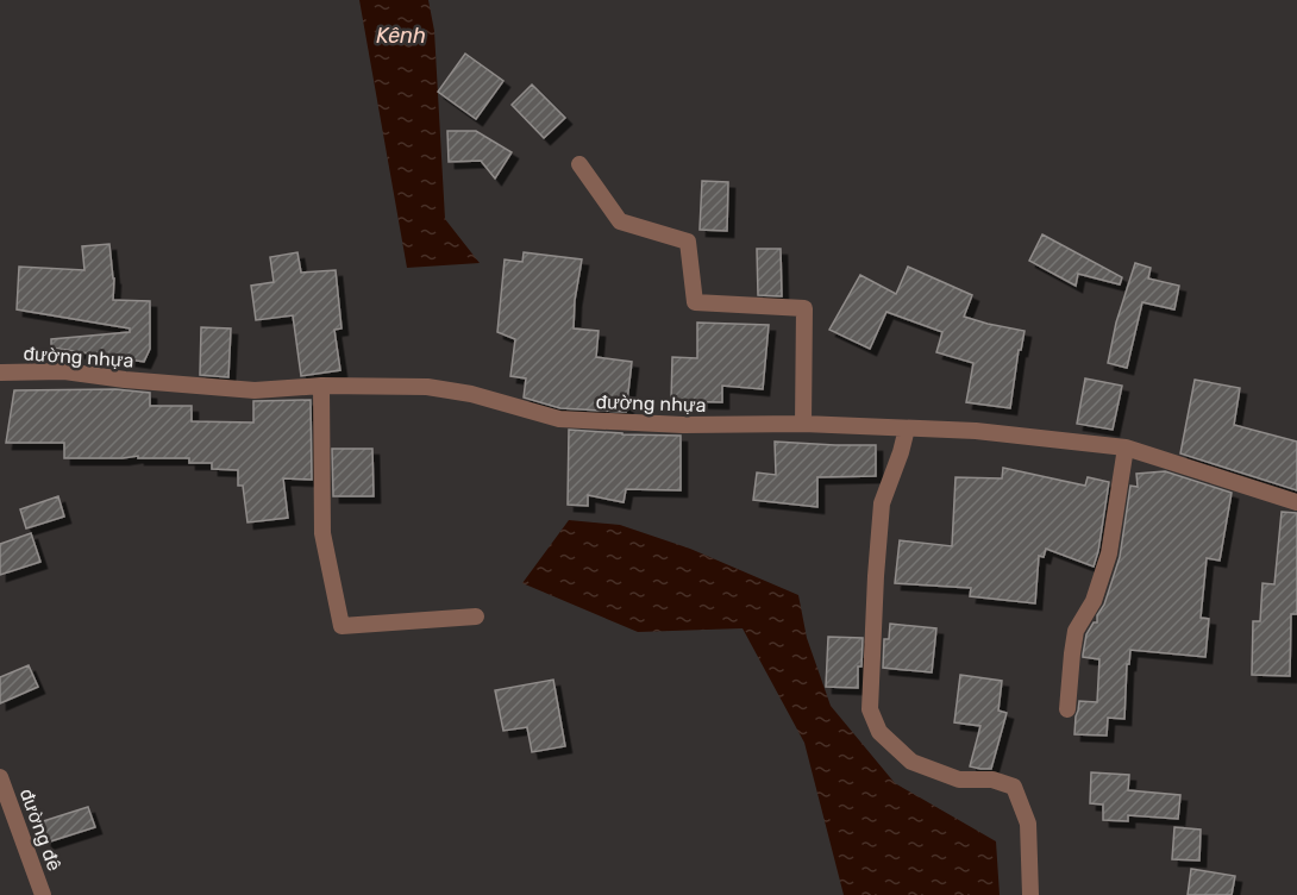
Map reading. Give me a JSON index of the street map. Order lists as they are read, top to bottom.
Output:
{
  "streets": {
    "lane": ["đường nhựa", "đường đê"]
  },
  "water": ["Kênh"]
}
